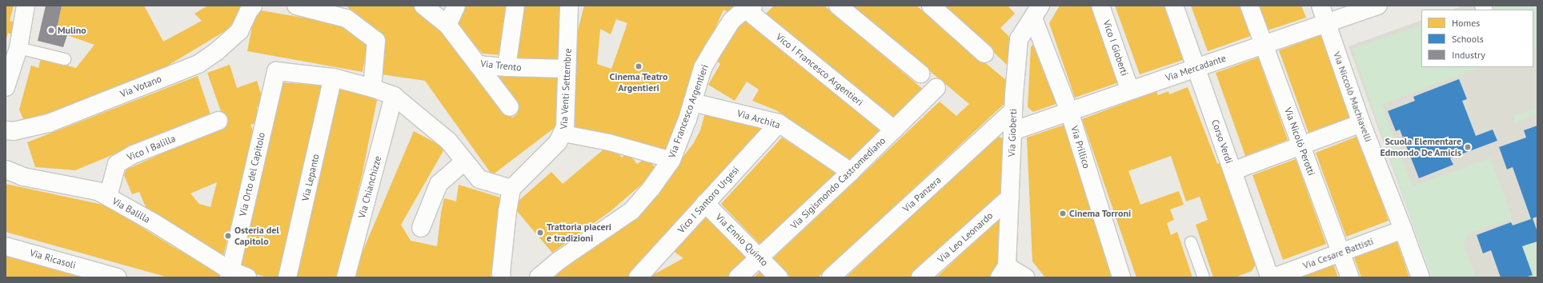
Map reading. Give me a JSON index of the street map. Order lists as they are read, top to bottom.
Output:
{
  "streets": {
    "street": [
      "Vico I Gioberti",
      "Via Trento",
      "Via Mercadante",
      "Vico I Francesco Argentieri",
      "Via Votano",
      "Via Venti Settembre",
      "Via Niccolò Machiavelli",
      "Via Francesco Argentieri",
      "Via Archita",
      "Via Gioberti",
      "Corso Verdi",
      "Via Nicolò Perotti",
      "Via Prillico",
      "Vico I Balilla",
      "Via Orto del Capitolo",
      "Via Lepanto",
      "Via Sigismondo Castromediano",
      "Via Chianchizze",
      "Via Panzera",
      "Vico I Santoro Urgesi",
      "Via Balilla",
      "Via Leo Leonardo",
      "Via Ennio Quinto",
      "Via Cesare Battisti",
      "Via Ricasoli"
    ]
  },
  "crossings": [
    ["Vico I Gioberti", "Via Mercadante"],
    ["Via Trento", "Via Venti Settembre"],
    ["Via Mercadante", "Via Niccolò Machiavelli"],
    ["Via Mercadante", "Via Gioberti"],
    ["Via Mercadante", "Corso Verdi"],
    ["Via Mercadante", "Via Nicolò Perotti"],
    ["Via Mercadante", "Via Prillico"],
    ["Vico I Francesco Argentieri", "Via Francesco Argentieri"],
    ["Vico I Francesco Argentieri", "Via Sigismondo Castromediano"],
    ["Via Niccolò Machiavelli", "Via Cesare Battisti"],
    ["Via Francesco Argentieri", "Via Archita"],
    ["Via Archita", "Via Sigismondo Castromediano"],
    ["Via Archita", "Vico I Santoro Urgesi"],
    ["Via Gioberti", "Via Prillico"],
    ["Via Gioberti", "Via Panzera"],
    ["Via Gioberti", "Via Leo Leonardo"],
    ["Via Nicolò Perotti", "Via Cesare Battisti"],
    ["Vico I Balilla", "Via Balilla"],
    ["Via Orto del Capitolo", "Via Lepanto"],
    ["Via Orto del Capitolo", "Via Balilla"],
    ["Via Sigismondo Castromediano", "Via Ennio Quinto"],
    ["Vico I Santoro Urgesi", "Via Ennio Quinto"]
  ],
  "places": [
    "Mulino",
    "Cinema Teatro Argentieri",
    "Scuola Elementare Edmondo De Amicis",
    "Cinema Torroni",
    "Trattoria piaceri e tradizioni",
    "Osteria del Capitolo"
  ],
  "legend": ["Homes", "Schools", "Industry"]
}
